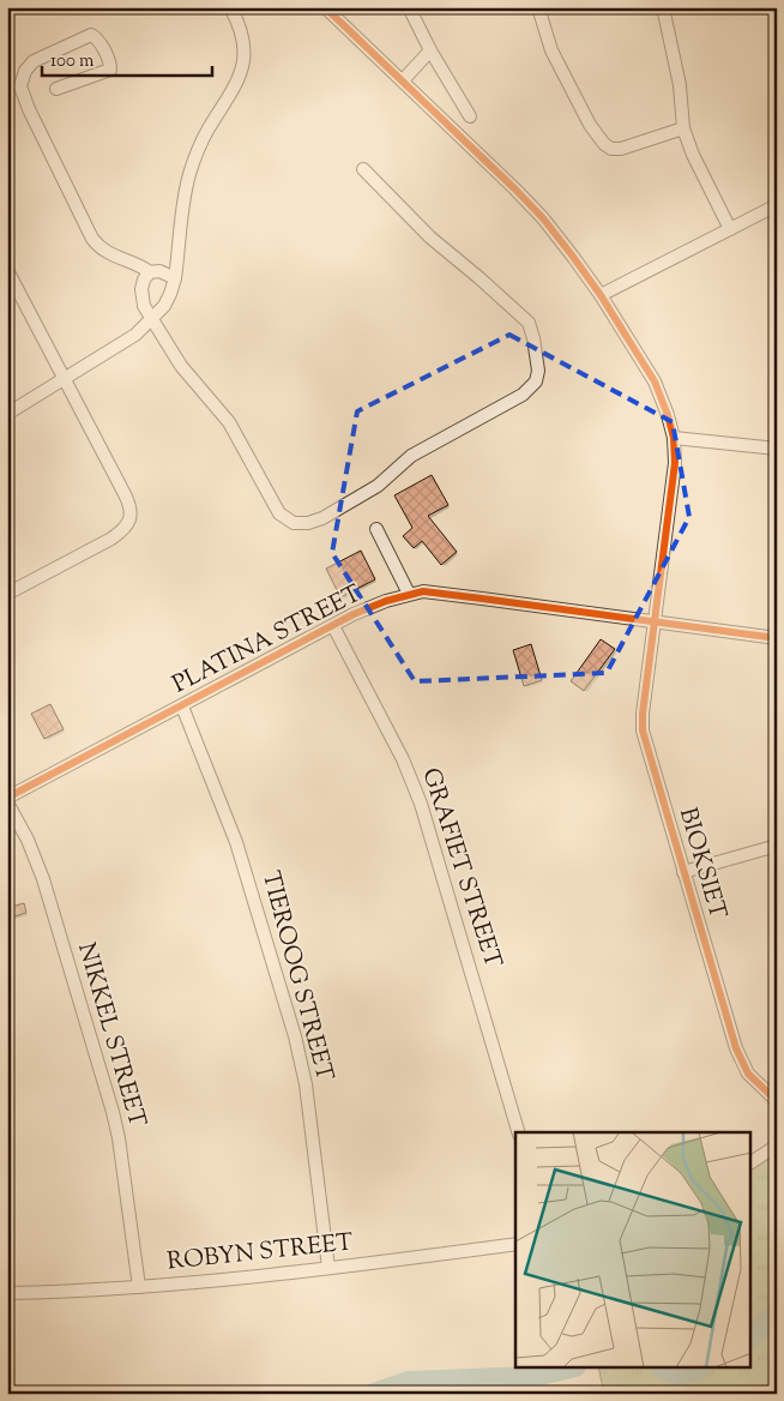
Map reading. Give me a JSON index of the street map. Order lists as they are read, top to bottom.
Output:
{
  "streets": {
    "street": [
      "PLATINA STREET",
      "BIOKSIET",
      "GRAFIET STREET",
      "TIEROOG STREET",
      "NIKKEL STREET",
      "ROBYN STREET"
    ]
  },
  "crossings": [
    ["PLATINA STREET", "BIOKSIET"],
    ["PLATINA STREET", "GRAFIET STREET"],
    ["PLATINA STREET", "TIEROOG STREET"],
    ["TIEROOG STREET", "ROBYN STREET"],
    ["NIKKEL STREET", "ROBYN STREET"]
  ],
  "scale_bar": "100 m"
}
